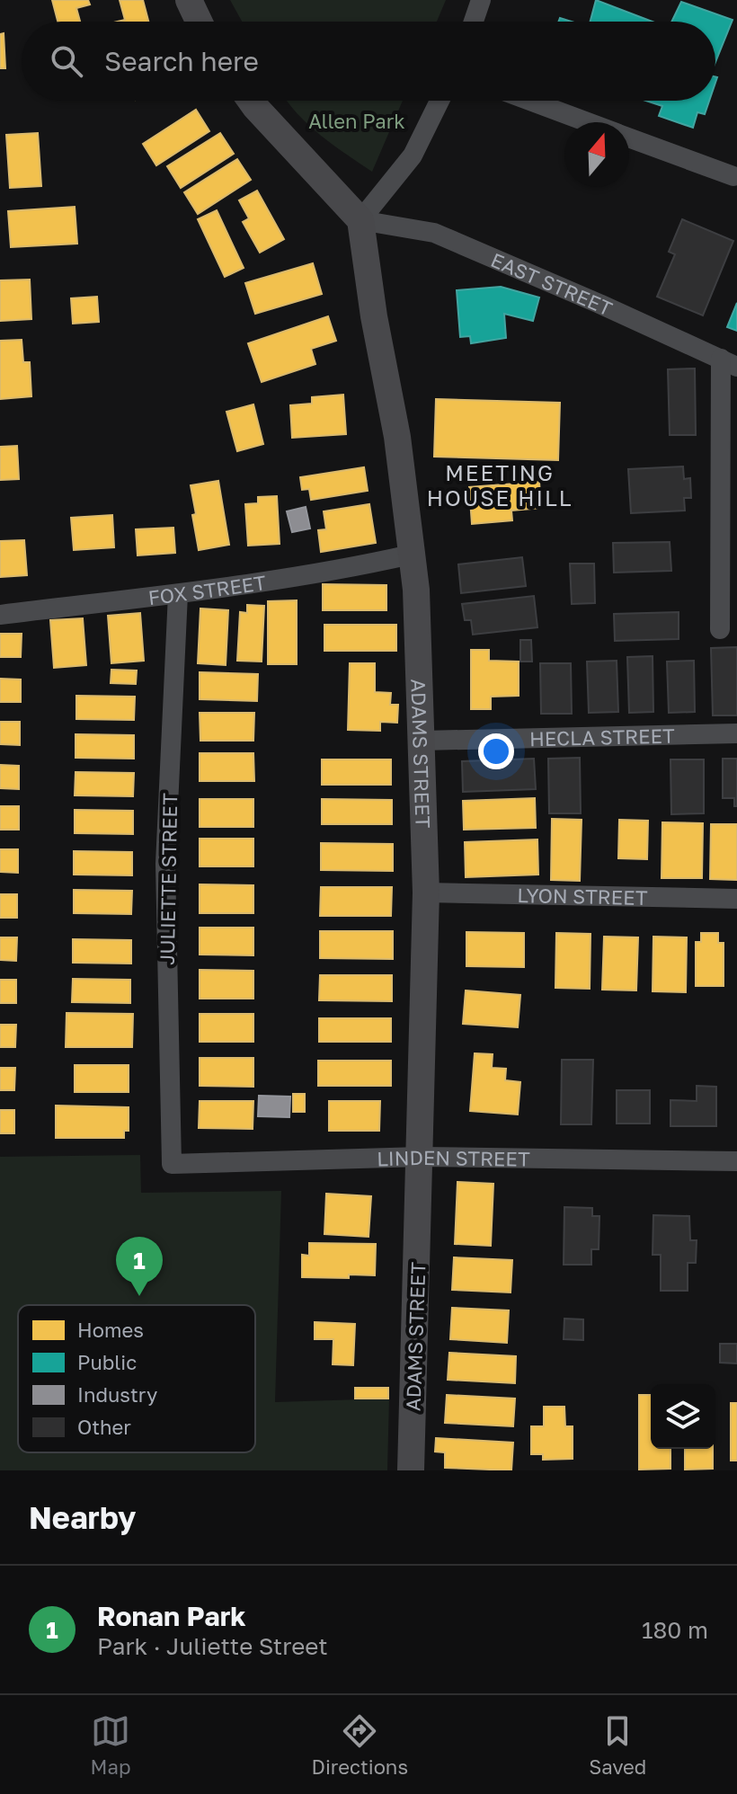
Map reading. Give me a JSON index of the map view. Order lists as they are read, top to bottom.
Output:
{
  "streets": {
    "main road": ["ADAMS STREET"],
    "street": [
      "EAST STREET",
      "FOX STREET",
      "HECLA STREET",
      "JULIETTE STREET",
      "LYON STREET",
      "LINDEN STREET"
    ]
  },
  "crossings": [
    ["EAST STREET", "ADAMS STREET"],
    ["FOX STREET", "ADAMS STREET"],
    ["FOX STREET", "JULIETTE STREET"],
    ["HECLA STREET", "ADAMS STREET"],
    ["ADAMS STREET", "LYON STREET"],
    ["ADAMS STREET", "LINDEN STREET"],
    ["JULIETTE STREET", "LINDEN STREET"]
  ],
  "districts": ["MEETING HOUSE HILL"],
  "parks": ["Allen Park"],
  "legend": [
    "Homes",
    "Public",
    "Industry",
    "Other"
  ],
  "north": "top",
  "page": {
    "search": "Search here",
    "pins": "1",
    "heading": "Nearby",
    "list": [
      {
        "mark": "1",
        "name": "Ronan Park",
        "note": "Park · Juliette Street",
        "value": "180 m"
      }
    ],
    "nav": ["Map", "Directions", "Saved"]
  }
}
